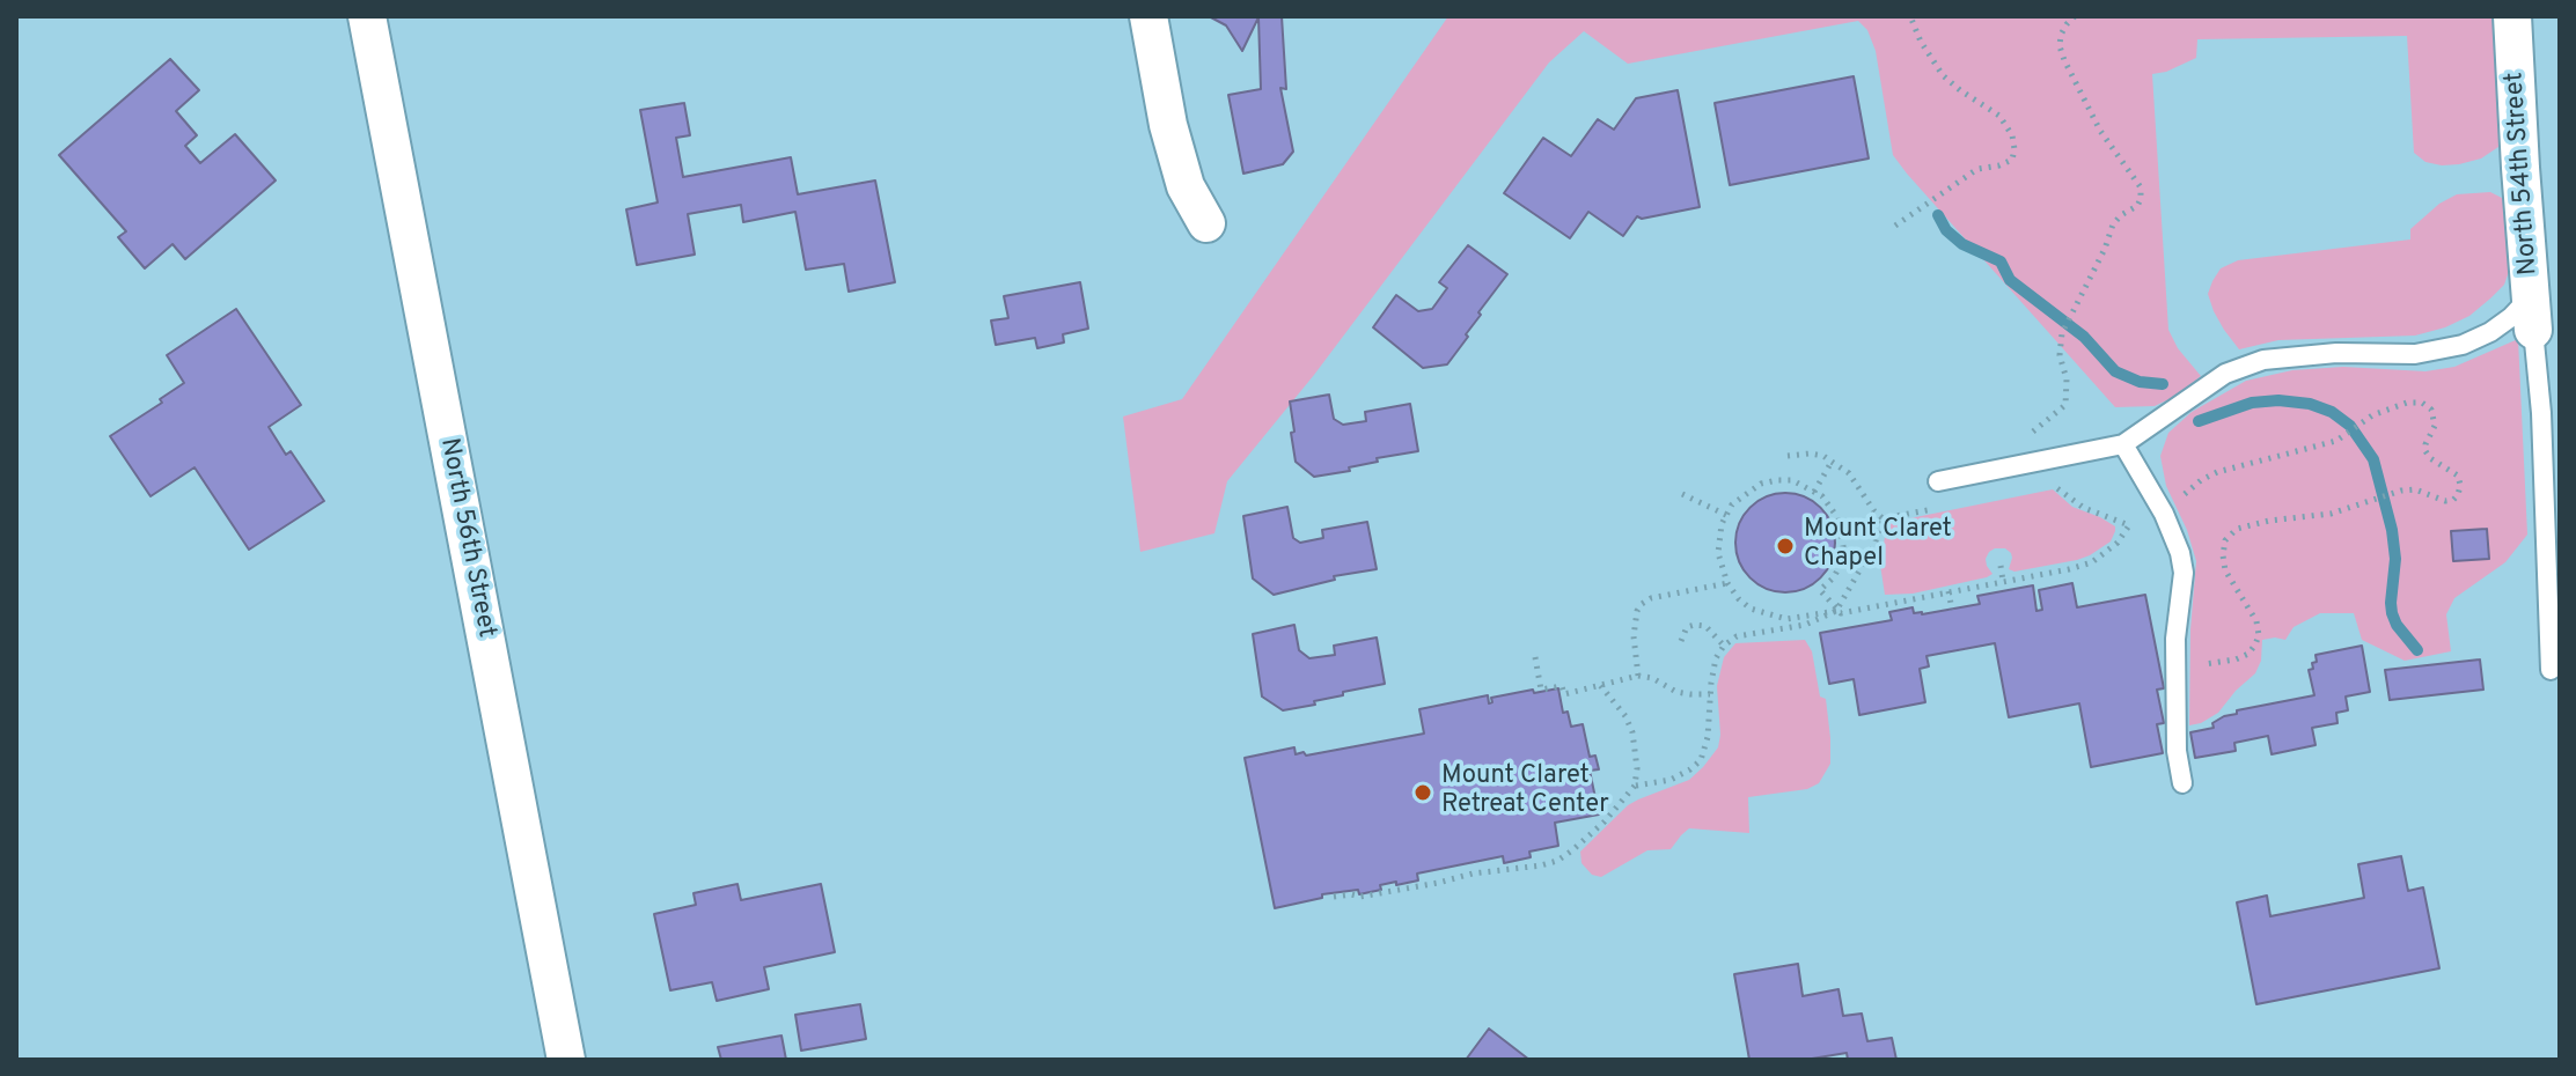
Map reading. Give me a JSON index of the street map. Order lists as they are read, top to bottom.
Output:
{
  "streets": {
    "street": ["North 54th Street", "North 56th Street"]
  },
  "places": ["Mount Claret Chapel", "Mount Claret Retreat Center"]
}
